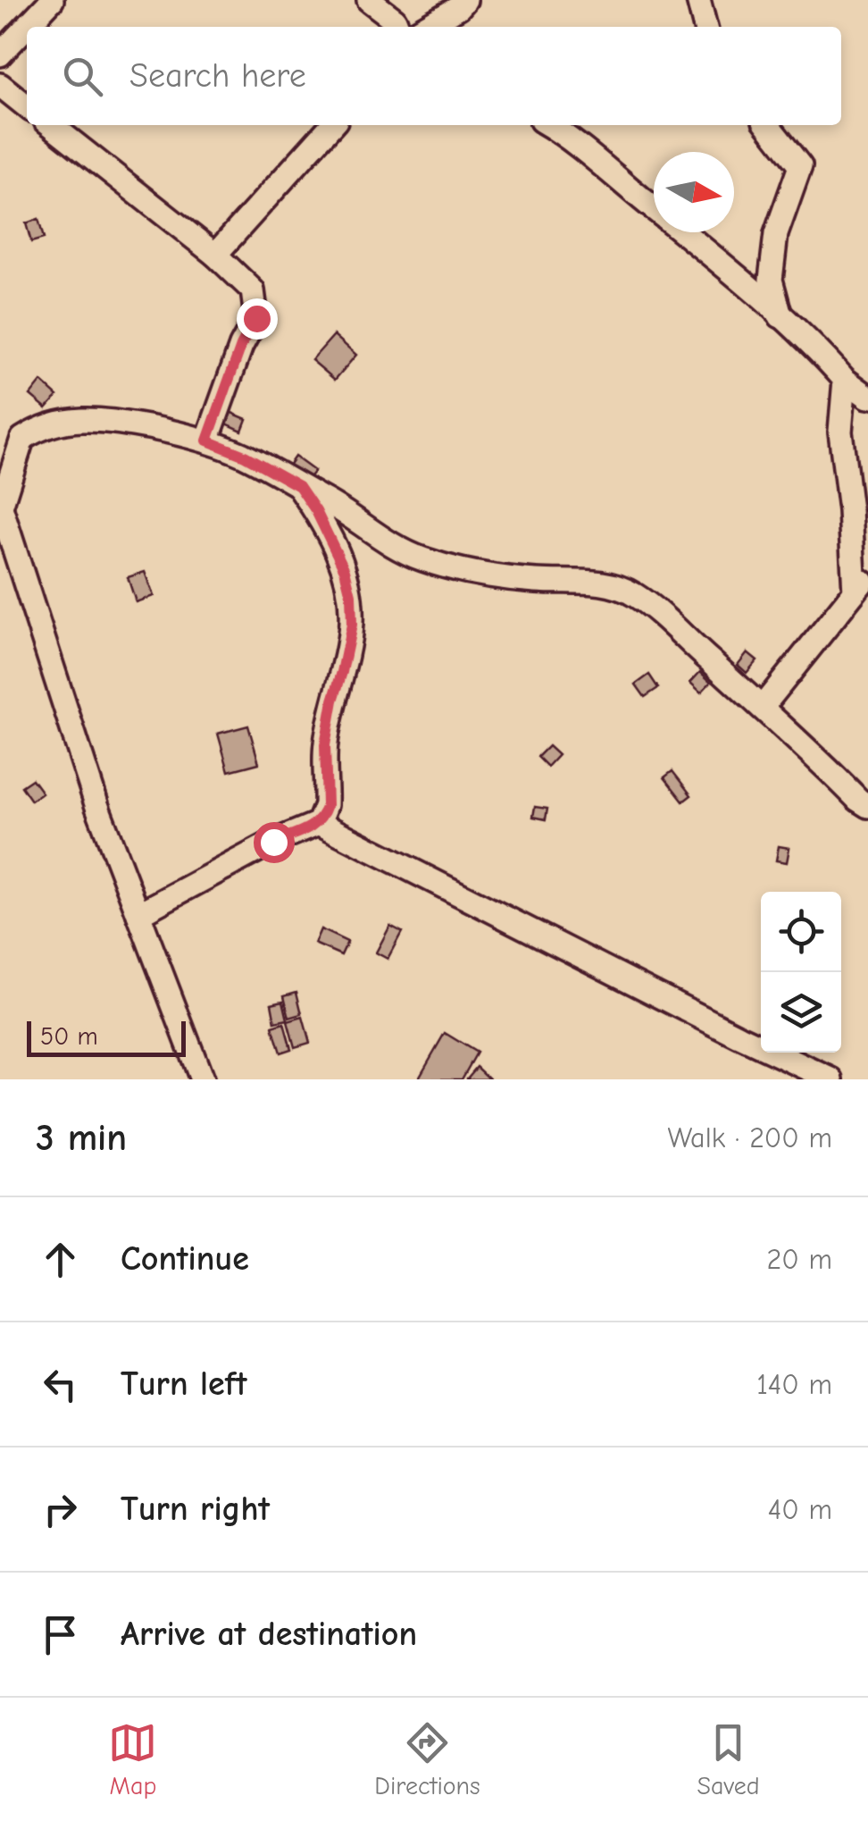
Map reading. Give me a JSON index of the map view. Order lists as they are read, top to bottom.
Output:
{
  "scale_bar": "50 m",
  "north": "right",
  "page": {
    "search": "Search here",
    "scale": "50 m",
    "heading": ["3 min", "Walk · 200 m"],
    "list": [
      ["Continue", "20 m"],
      ["Turn left", "140 m"],
      ["Turn right", "40 m"],
      "Arrive at destination"
    ],
    "nav": ["Map", "Directions", "Saved"]
  }
}
